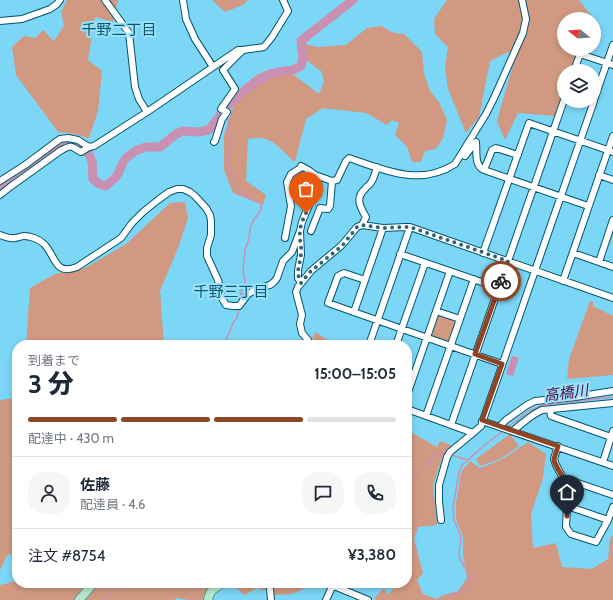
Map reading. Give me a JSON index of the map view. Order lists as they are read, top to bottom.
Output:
{
  "districts": ["千野二丁目", "千野三丁目"],
  "water": ["高橋川"],
  "north": "left",
  "page": {
    "heading": ["3 分", "到着まで", "15:00–15:05"],
    "panel": [
      "佐藤",
      "配達員 · 4.6",
      "注文 #8754",
      "¥3,380"
    ],
    "bar": "配達中 · 430 m"
  }
}
